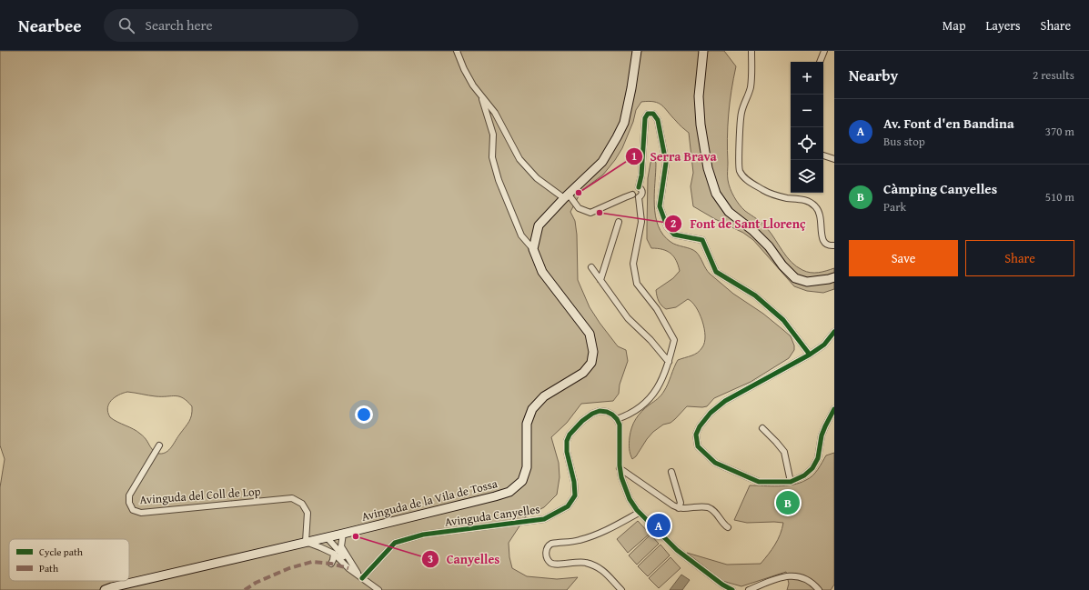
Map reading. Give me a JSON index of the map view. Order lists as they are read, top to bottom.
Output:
{
  "streets": {
    "main road": ["Avinguda de la Vila de Tossa"],
    "street": ["Avinguda del Coll de Lop", "Avinguda Canyelles"]
  },
  "crossings": [
    ["Avinguda del Coll de Lop", "Avinguda de la Vila de Tossa"]
  ],
  "places": ["Serra Brava", "Font de Sant Llorenç", "Canyelles"],
  "legend": ["Cycle path", "Path"],
  "page": {
    "header": "Nearbee",
    "search": "Search here",
    "nav": ["Map", "Layers", "Share"],
    "heading": ["Nearby", "2 results"],
    "map_buttons": ["+", "−"],
    "list": [
      {
        "mark": "A",
        "name": "Av. Font d'en Bandina",
        "note": "Bus stop",
        "value": "370 m"
      },
      {
        "mark": "B",
        "name": "Càmping Canyelles",
        "note": "Park",
        "value": "510 m"
      }
    ],
    "buttons": ["Save", "Share"],
    "pins": ["B", "A"]
  }
}
